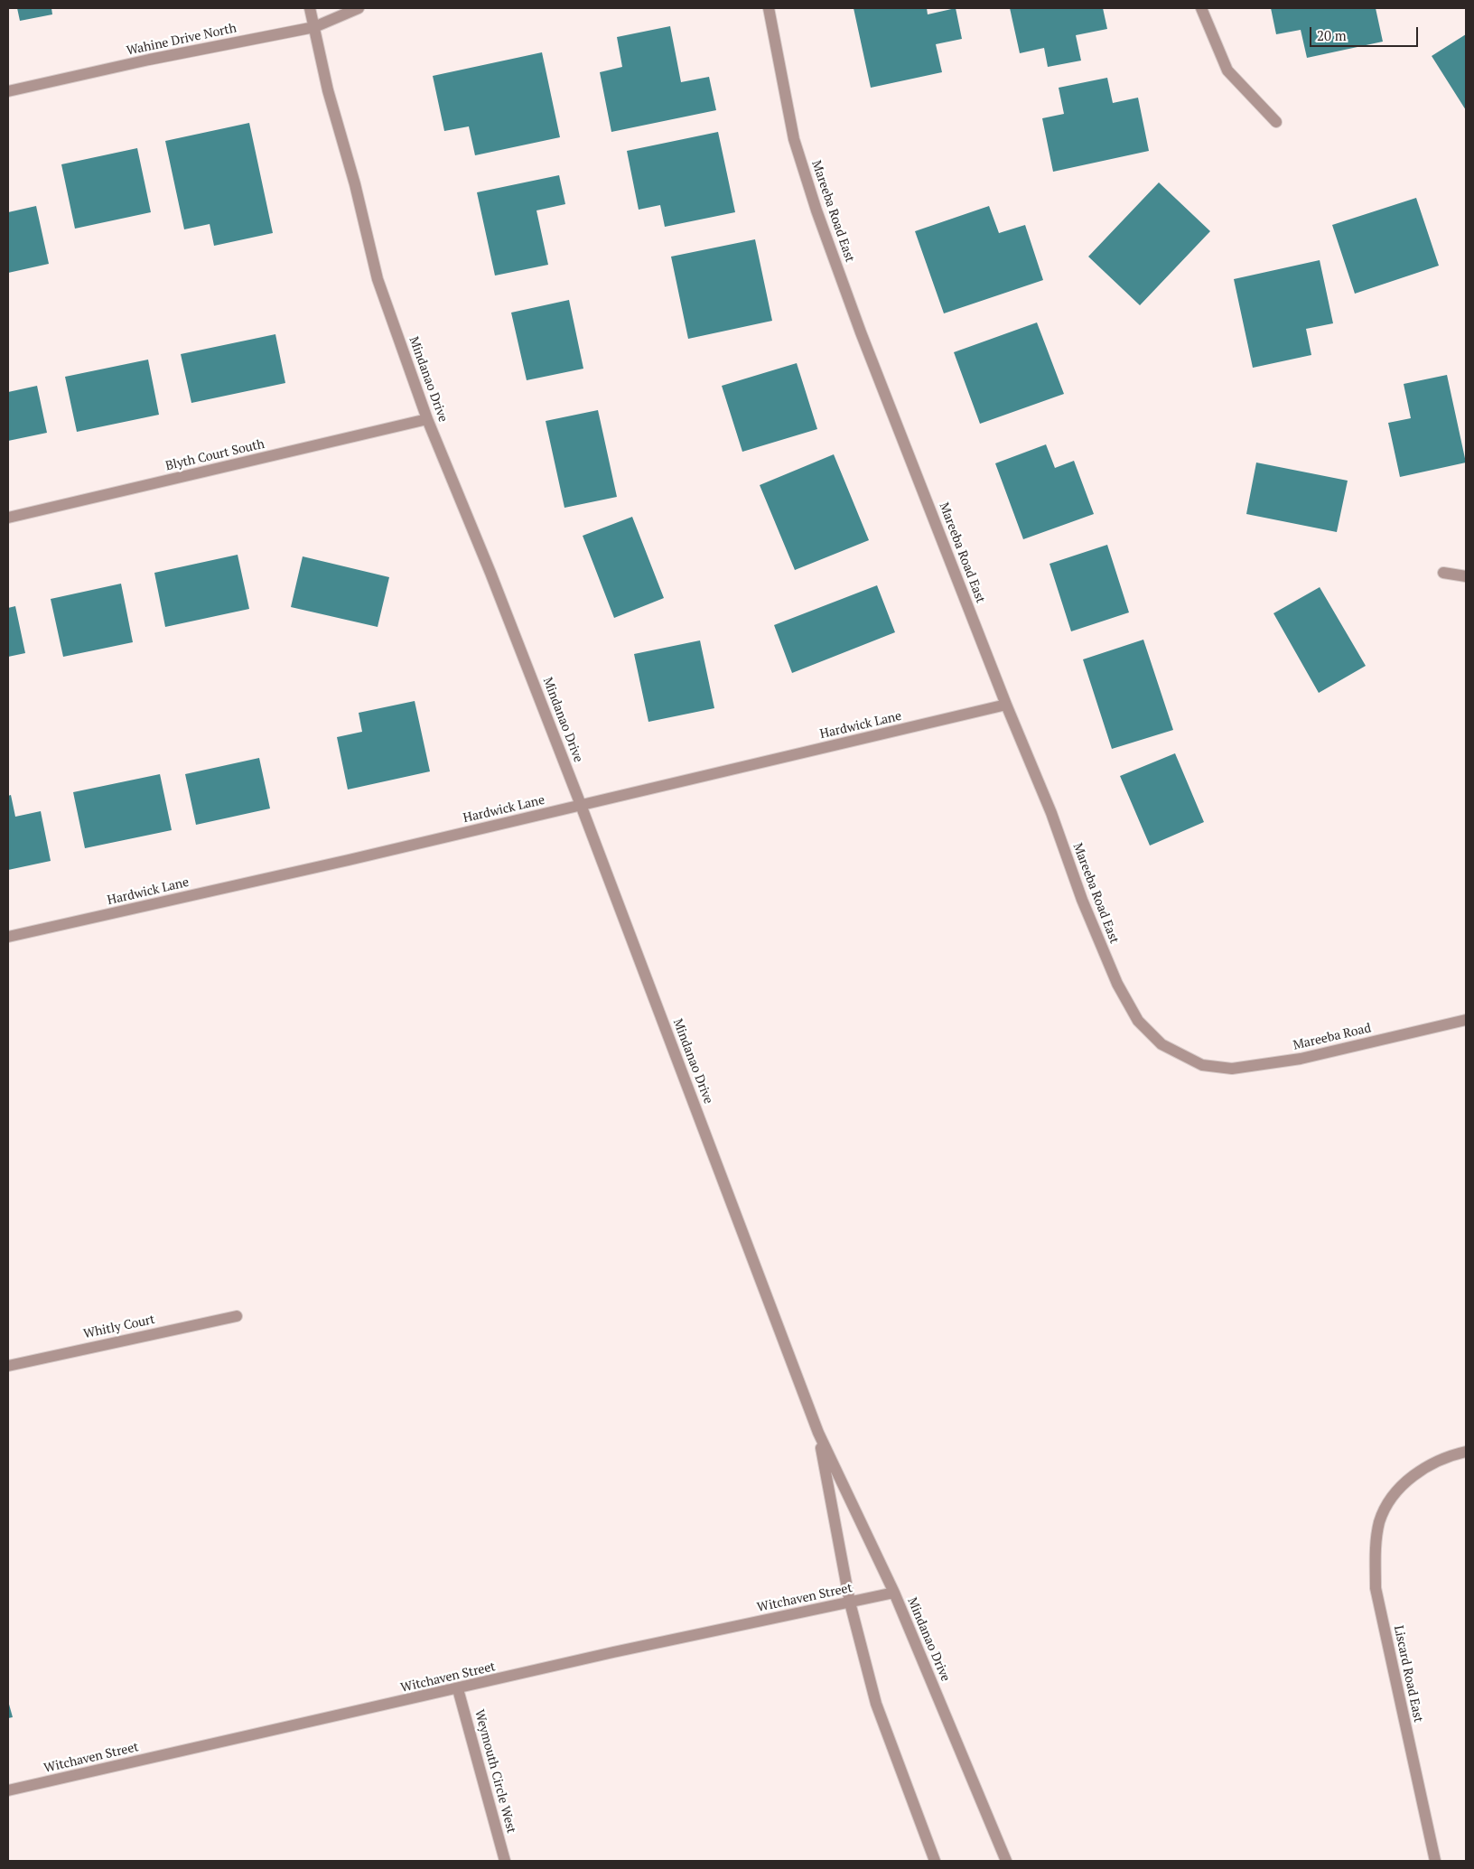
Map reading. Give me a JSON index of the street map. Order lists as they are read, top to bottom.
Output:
{
  "streets": {
    "street": [
      "Wahine Drive North",
      "Mareeba Road East",
      "Mindanao Drive",
      "Blyth Court South",
      "Hardwick Lane",
      "Mareeba Road",
      "Whitly Court",
      "Witchaven Street",
      "Liscard Road East",
      "Weymouth Circle West"
    ]
  },
  "crossings": [
    ["Wahine Drive North", "Mindanao Drive"],
    ["Mareeba Road East", "Hardwick Lane"],
    ["Mareeba Road East", "Mareeba Road"],
    ["Mindanao Drive", "Blyth Court South"],
    ["Mindanao Drive", "Hardwick Lane"],
    ["Mindanao Drive", "Witchaven Street"],
    ["Witchaven Street", "Weymouth Circle West"]
  ],
  "scale_bar": "20 m"
}
